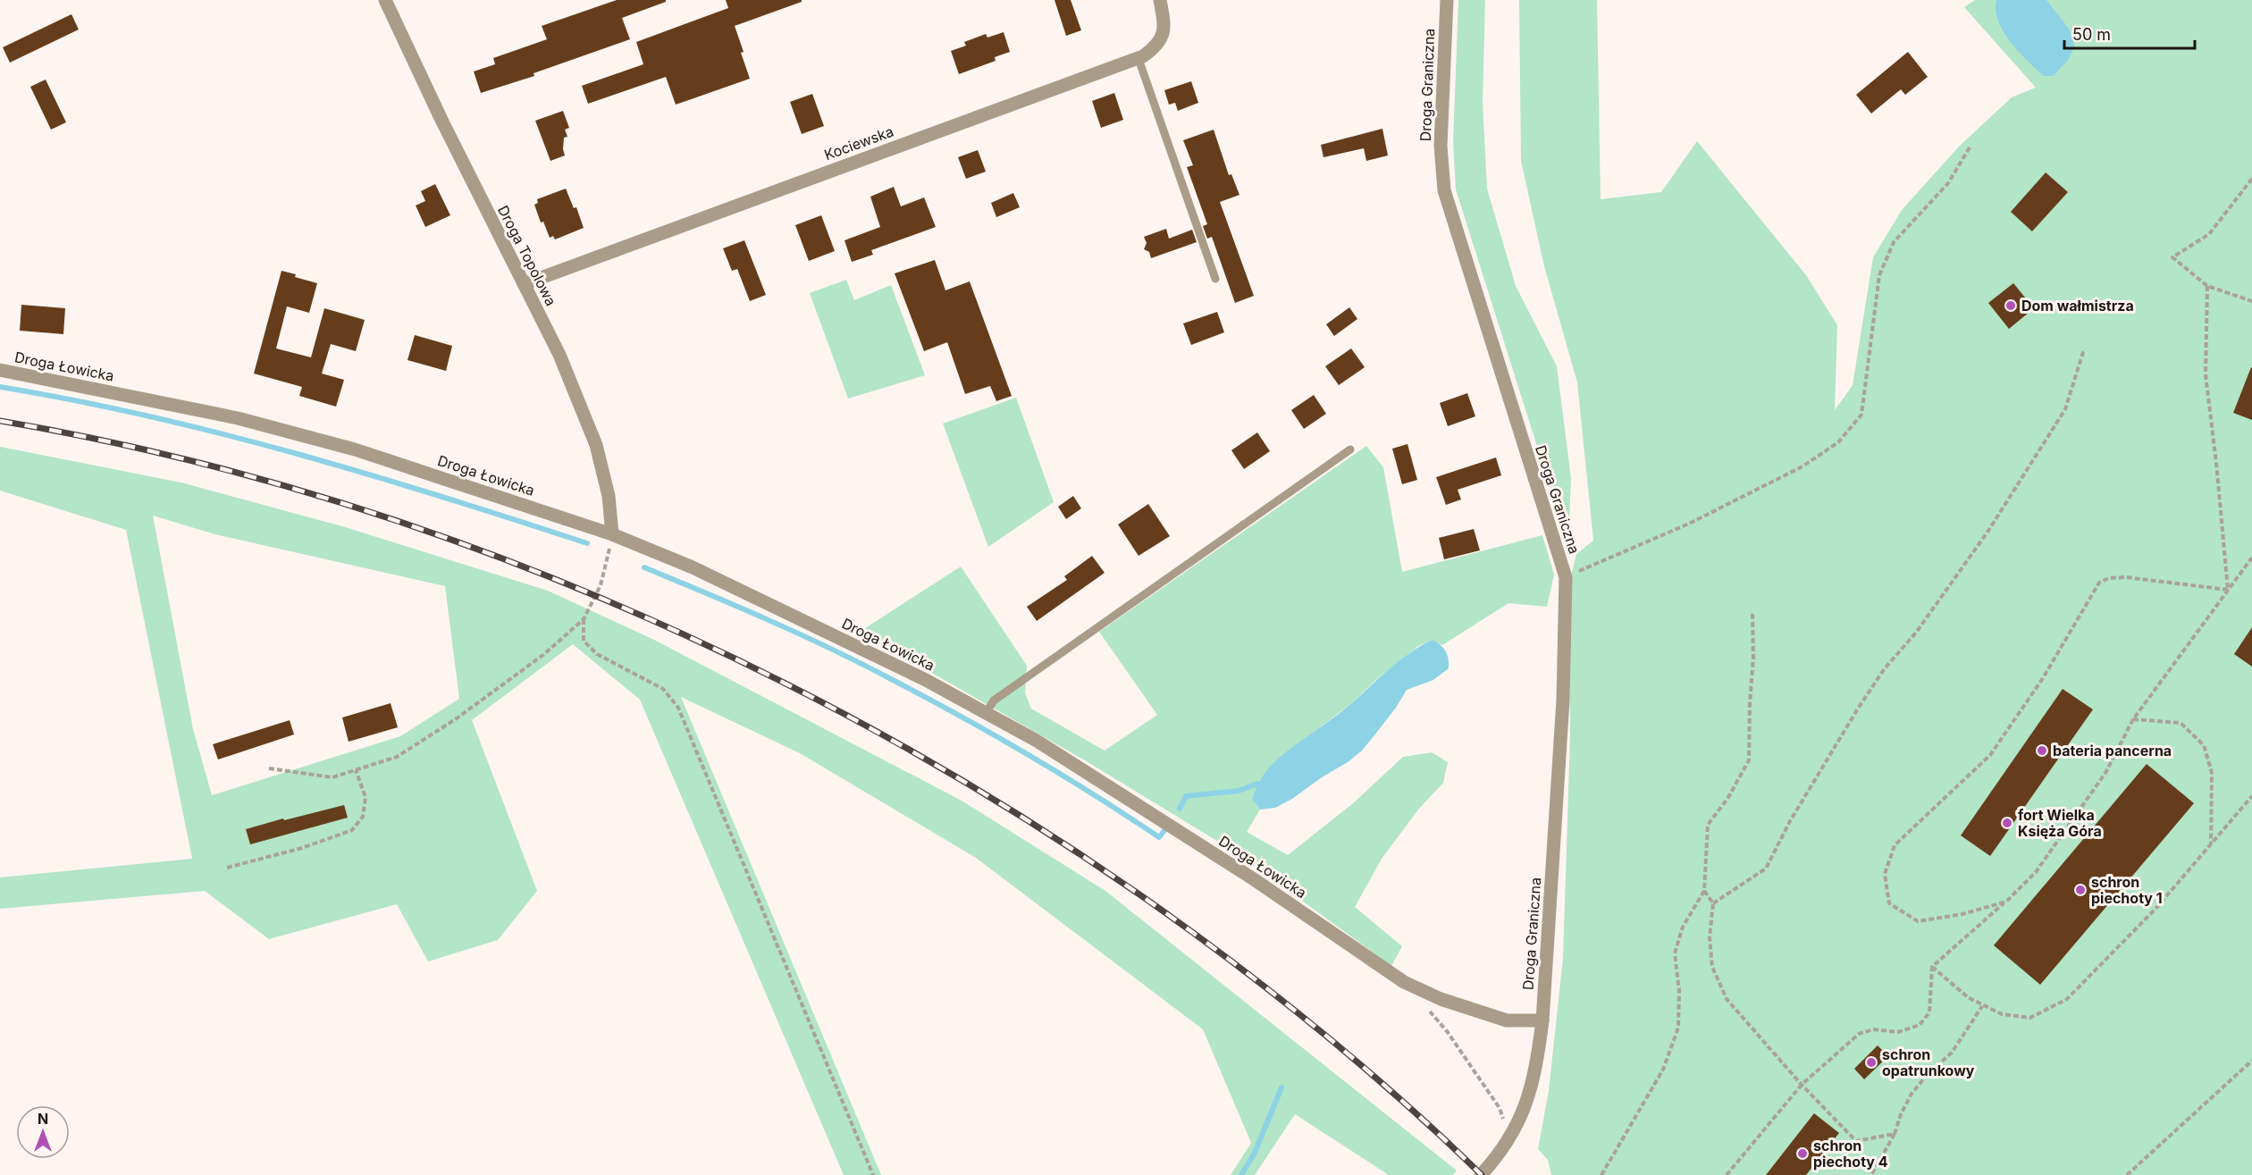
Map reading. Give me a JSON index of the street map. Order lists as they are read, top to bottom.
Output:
{
  "streets": {
    "street": [
      "Droga Graniczna",
      "Kociewska",
      "Droga Topolowa",
      "Droga Łowicka"
    ]
  },
  "crossings": [
    ["Droga Graniczna", "Droga Łowicka"],
    ["Kociewska", "Droga Topolowa"],
    ["Droga Topolowa", "Droga Łowicka"]
  ],
  "places": [
    "Dom wałmistrza",
    "bateria pancerna",
    "fort Wielka Księża Góra",
    "schron piechoty 1",
    "schron opatrunkowy",
    "schron piechoty 4"
  ],
  "scale_bar": "50 m",
  "north": "top"
}
